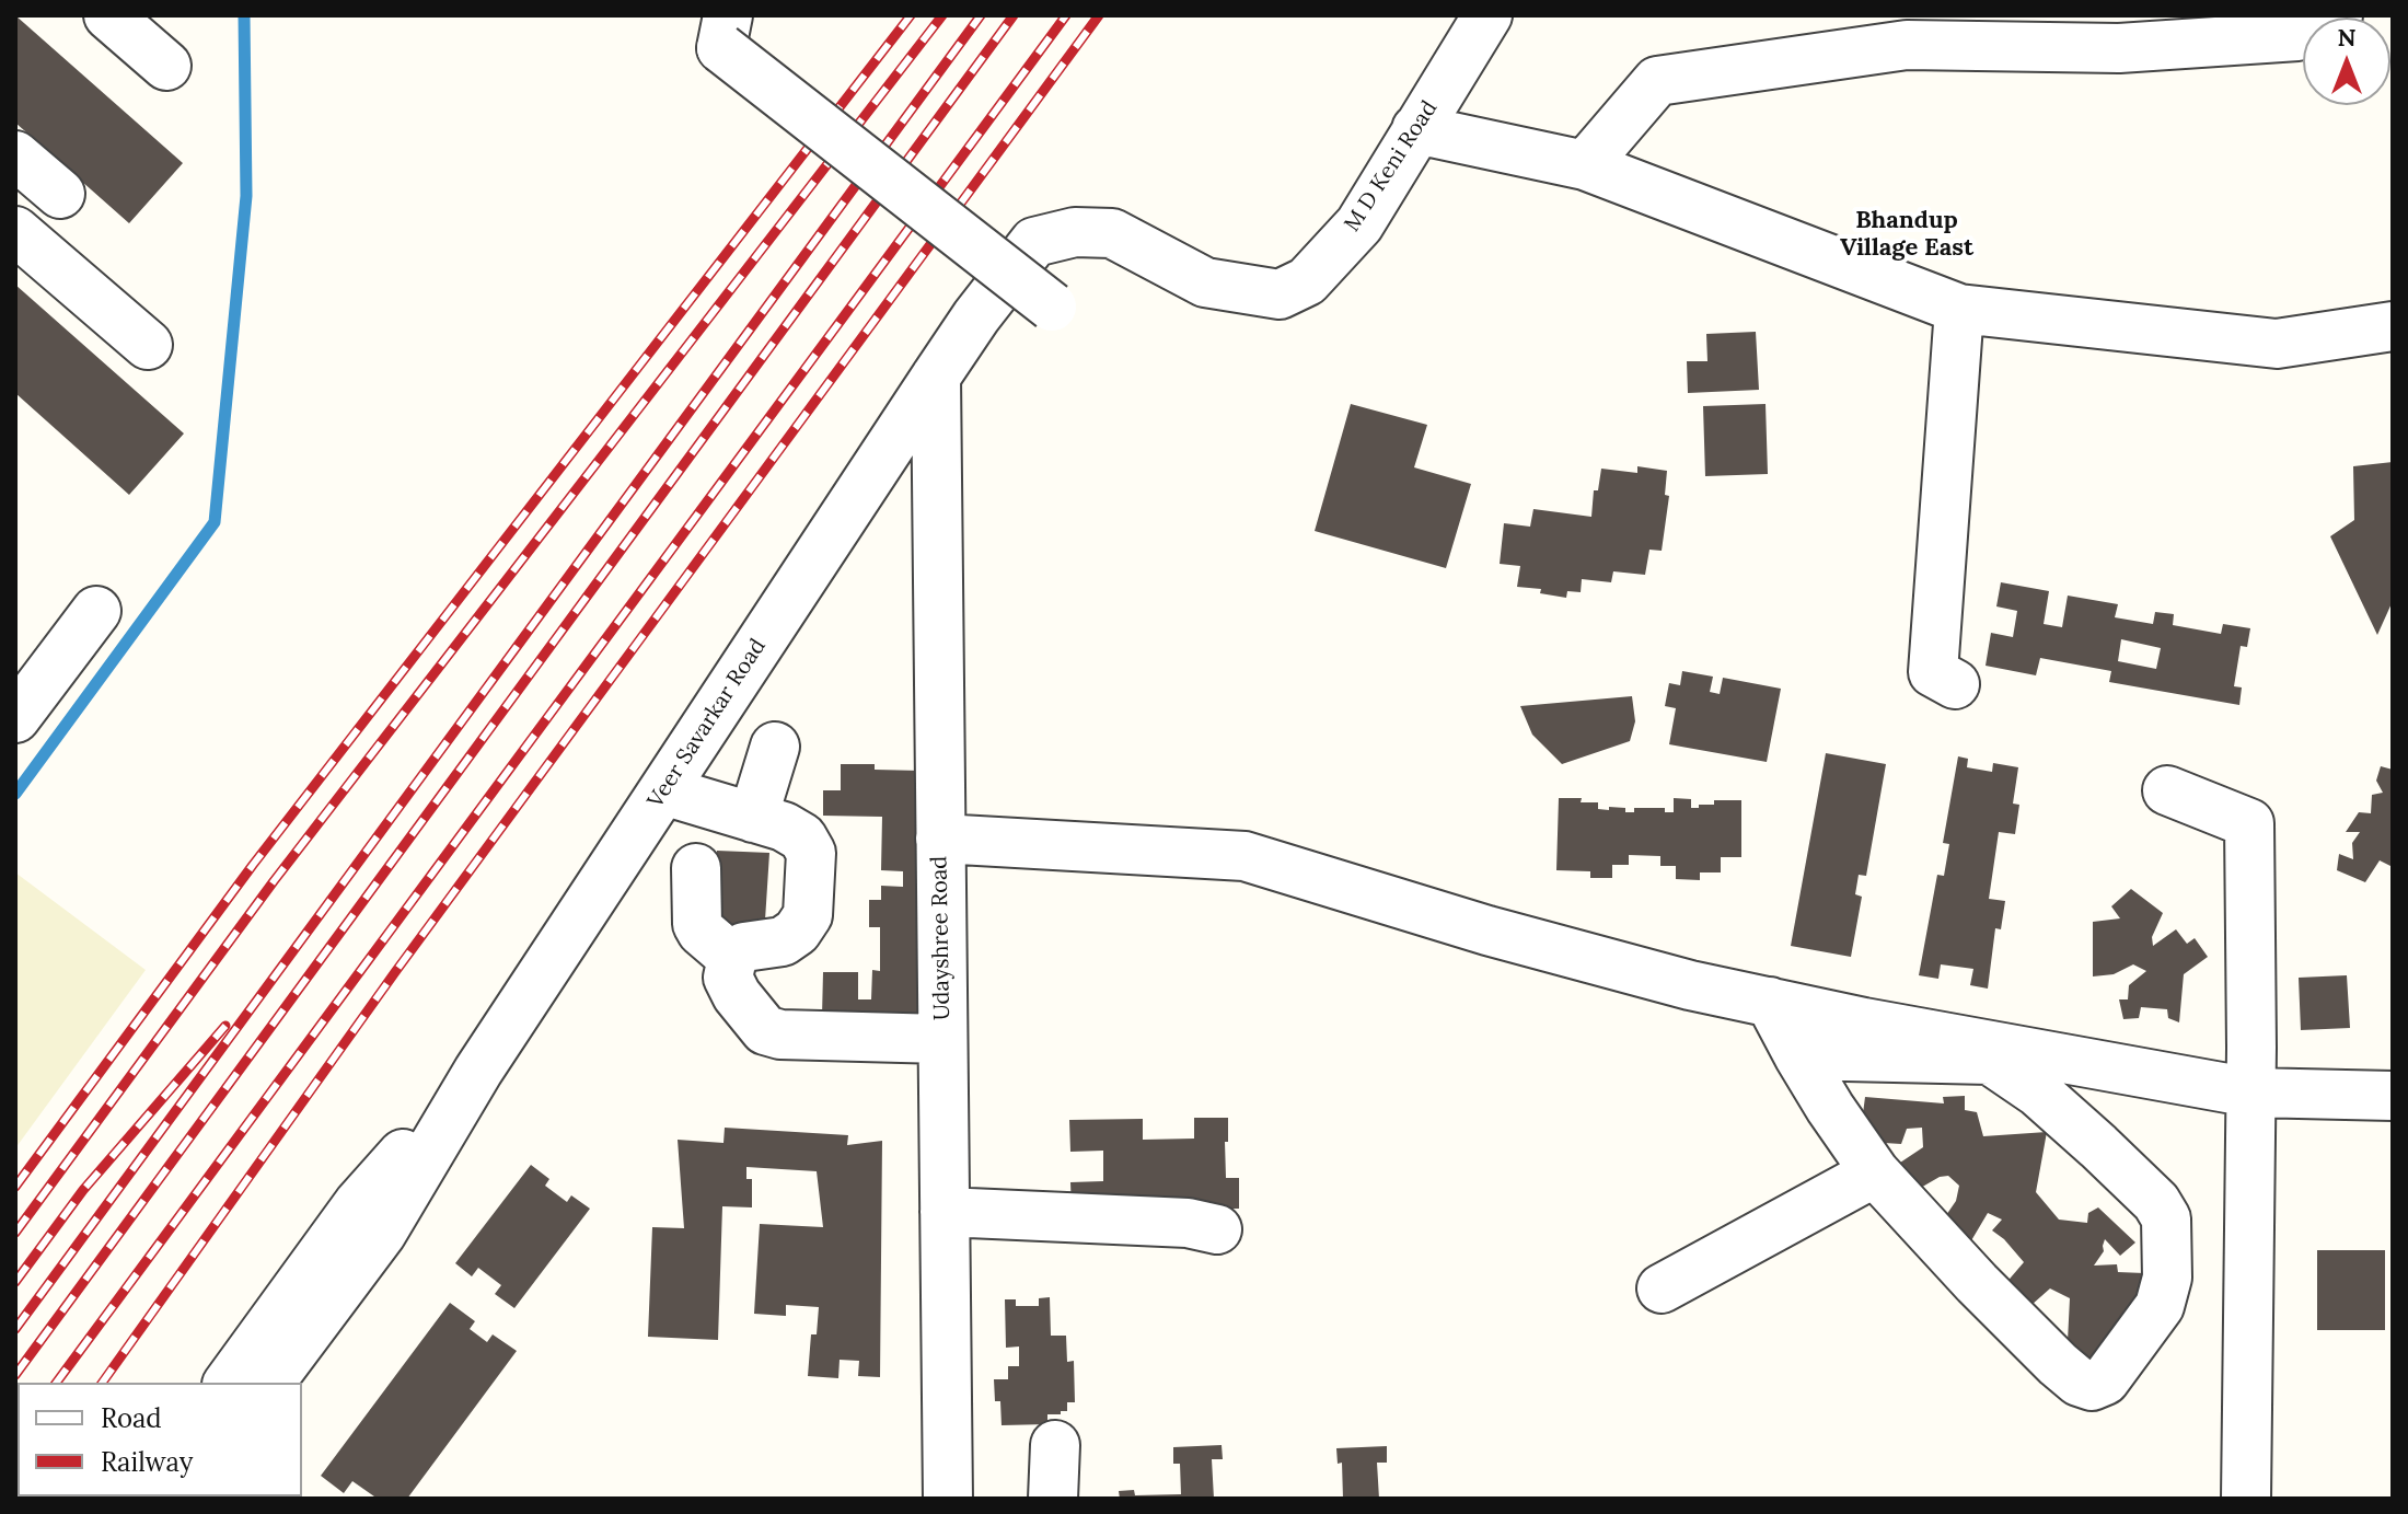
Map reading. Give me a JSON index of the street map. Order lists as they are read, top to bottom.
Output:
{
  "streets": {
    "street": ["M D Keni Road", "Veer Savarkar Road", "Udayshree Road"]
  },
  "crossings": [
    ["M D Keni Road", "Veer Savarkar Road"],
    ["M D Keni Road", "Udayshree Road"],
    ["Veer Savarkar Road", "Udayshree Road"]
  ],
  "districts": ["Bhandup Village East"],
  "legend": ["Road", "Railway"],
  "north": "top"
}
